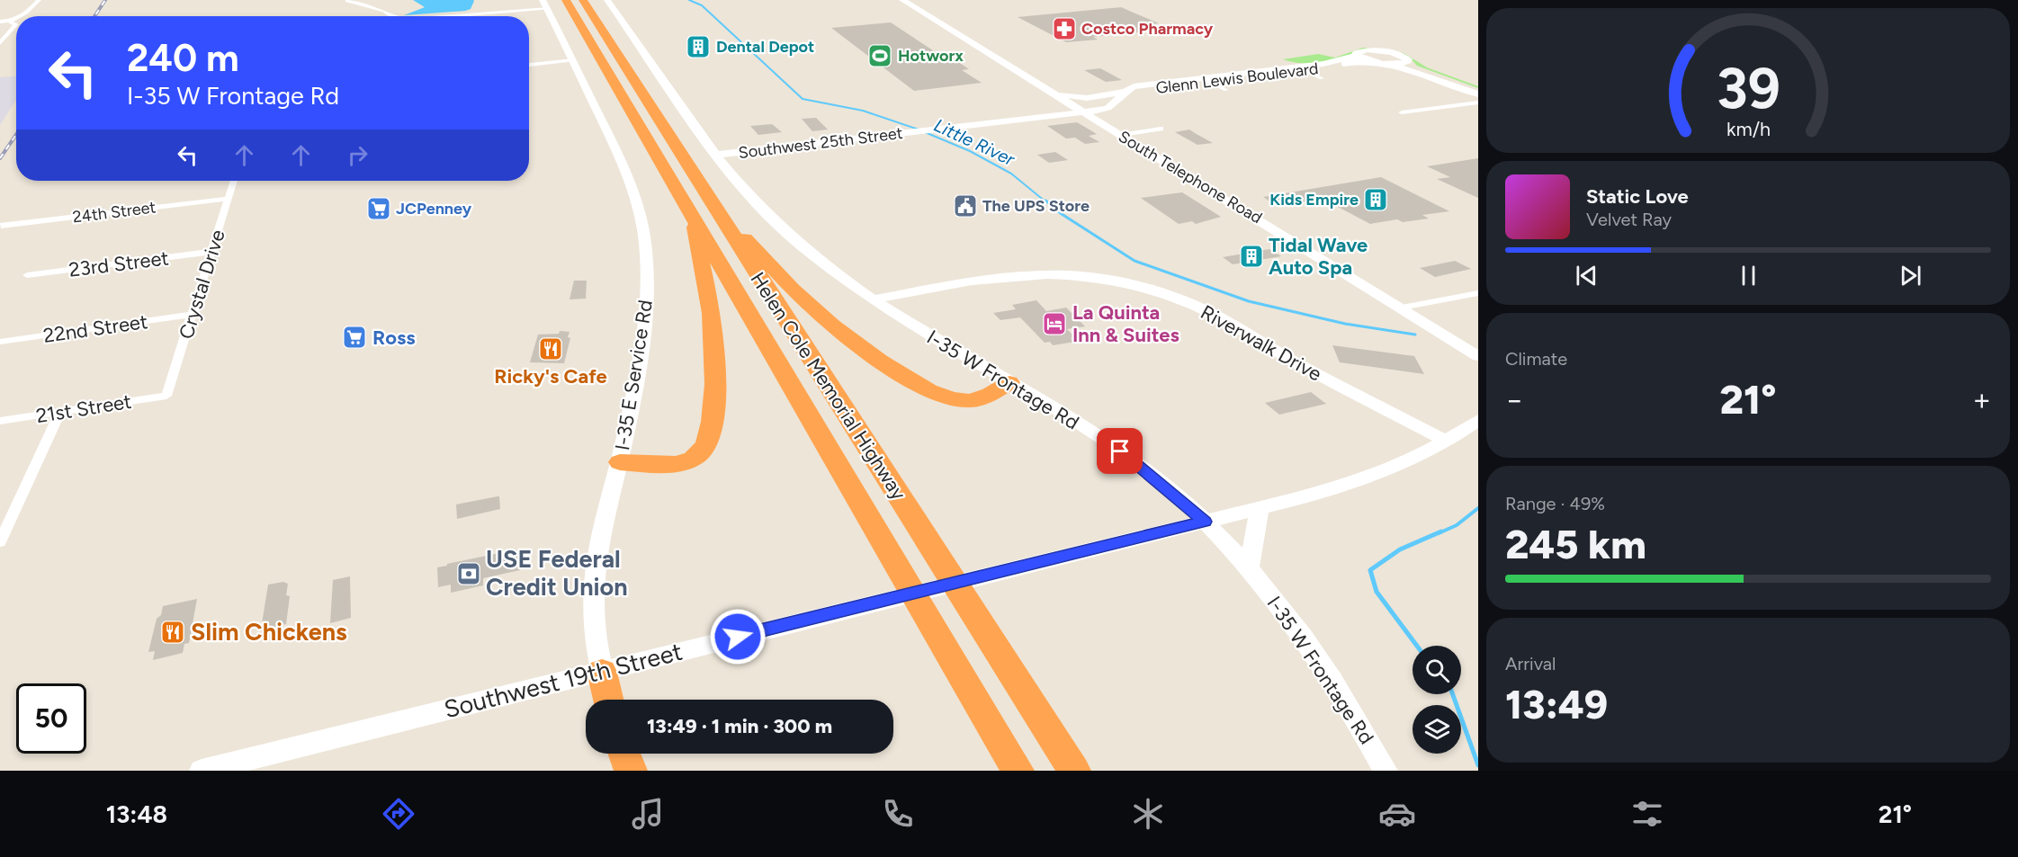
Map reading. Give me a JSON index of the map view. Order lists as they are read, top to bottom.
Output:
{
  "streets": {
    "highway": ["Helen Cole Memorial Highway"],
    "street": [
      "Glenn Lewis Boulevard",
      "Southwest 25th Street",
      "South Telephone Road",
      "24th Street",
      "23rd Street",
      "Crystal Drive",
      "22nd Street",
      "Riverwalk Drive",
      "I-35 E Service Rd",
      "I-35 W Frontage Rd",
      "21st Street",
      "Southwest 19th Street"
    ]
  },
  "crossings": [
    ["Glenn Lewis Boulevard", "Southwest 25th Street"],
    ["Glenn Lewis Boulevard", "South Telephone Road"],
    ["Southwest 25th Street", "South Telephone Road"],
    ["Southwest 25th Street", "I-35 W Frontage Rd"],
    ["24th Street", "Crystal Drive"],
    ["23rd Street", "Crystal Drive"],
    ["Crystal Drive", "22nd Street"],
    ["Crystal Drive", "21st Street"],
    ["Riverwalk Drive", "I-35 W Frontage Rd"],
    ["Riverwalk Drive", "Southwest 19th Street"],
    ["I-35 E Service Rd", "Southwest 19th Street"],
    ["I-35 W Frontage Rd", "Southwest 19th Street"]
  ],
  "water": ["Little River"],
  "places": {
    "pharmacy": ["Costco Pharmacy"],
    "building": ["Dental Depot", "Kids Empire", "Tidal Wave Auto Spa"],
    "sports": ["Hotworx"],
    "public building": ["The UPS Store"],
    "supermarket": ["JCPenney", "Ross"],
    "hotel": ["La Quinta Inn & Suites"],
    "restaurant": ["Ricky's Cafe", "Slim Chickens"],
    "bank": ["USE Federal Credit Union"]
  },
  "page": {
    "turn": ["240 m", "I-35 W Frontage Rd"],
    "song": ["Static Love", "Velvet Ray"],
    "tile": [
      "Climate",
      ["Range · 49%", "245 km"],
      ["Arrival", "13:49"]
    ],
    "heat": ["−", "21°", "+"],
    "limit": "50",
    "trip": "13:49 · 1 min · 300 m",
    "tabs": ["13:48", "21°"],
    "gauge": ["39", "km/h"]
  }
}
